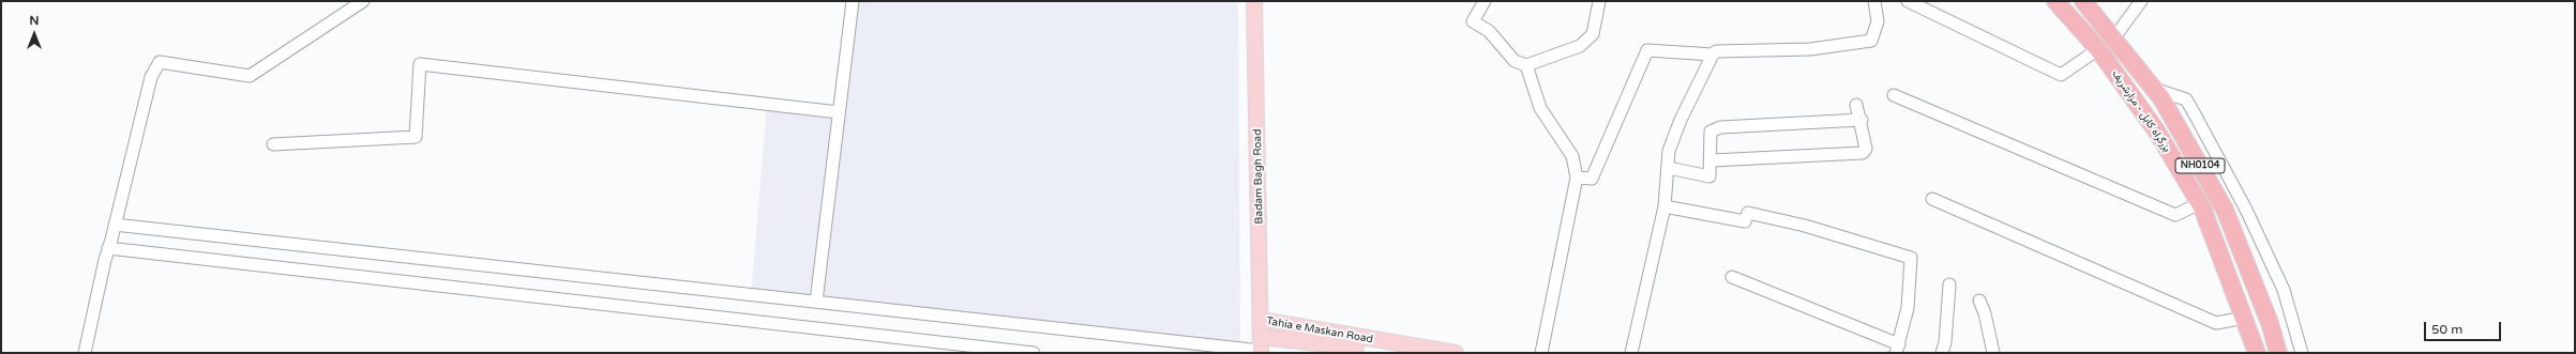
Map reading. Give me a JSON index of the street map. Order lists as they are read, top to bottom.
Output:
{
  "streets": {
    "highway": ["بزرگراه کابل - مزارشریف", "NH0104"],
    "main road": ["Badam Bagh Road", "Tahia e Maskan Road"]
  },
  "crossings": [
    ["Badam Bagh Road", "Tahia e Maskan Road"]
  ],
  "scale_bar": "50 m",
  "north": "top"
}
